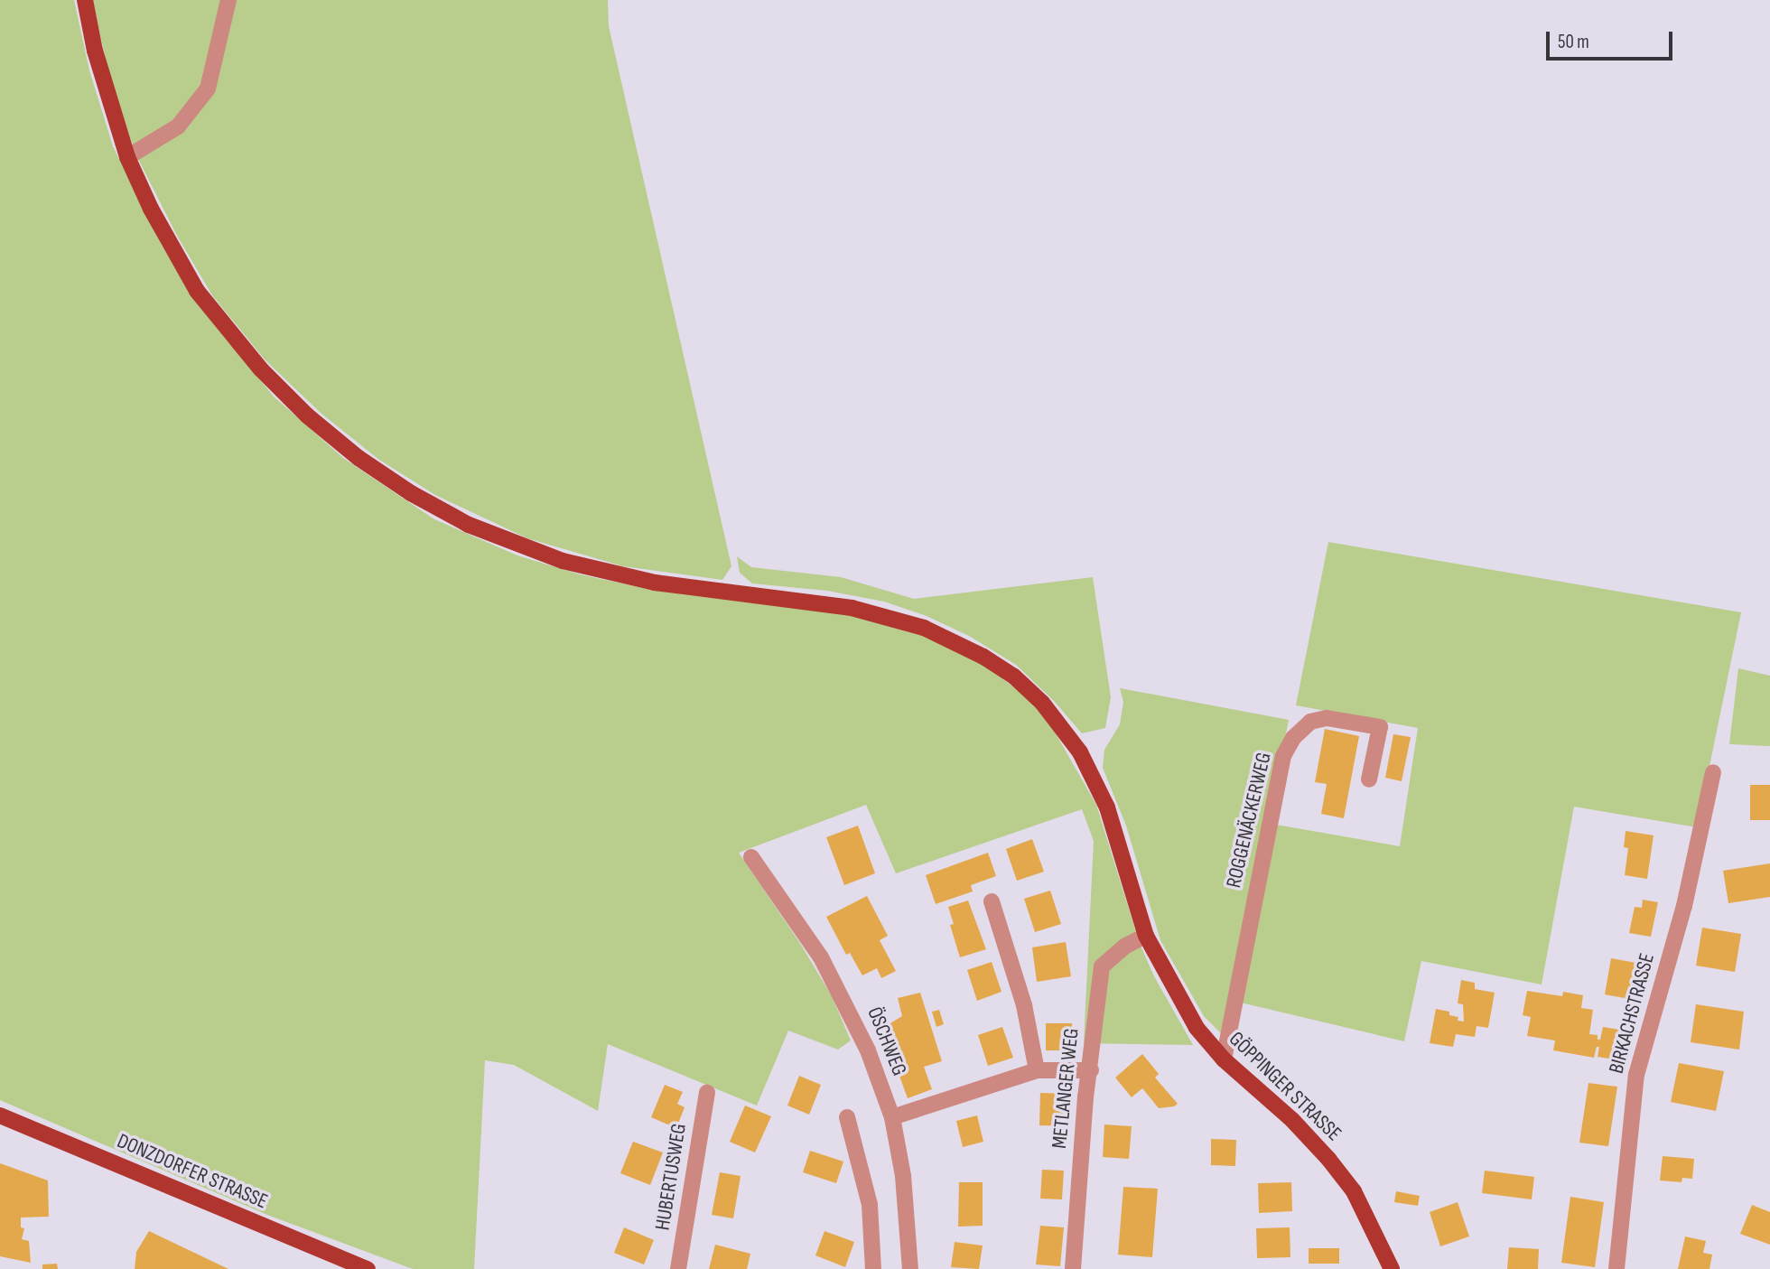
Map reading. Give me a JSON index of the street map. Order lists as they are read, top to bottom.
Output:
{
  "streets": {
    "main road": ["GÖPPINGER STRASSE", "DONZDORFER STRASSE"],
    "street": [
      "ROGGENÄCKERWEG",
      "BIRKACHSTRASSE",
      "ÖSCHWEG",
      "METLANGER WEG",
      "HUBERTUSWEG"
    ]
  },
  "crossings": [
    ["ROGGENÄCKERWEG", "GÖPPINGER STRASSE"],
    ["GÖPPINGER STRASSE", "METLANGER WEG"]
  ],
  "scale_bar": "50 m"
}
